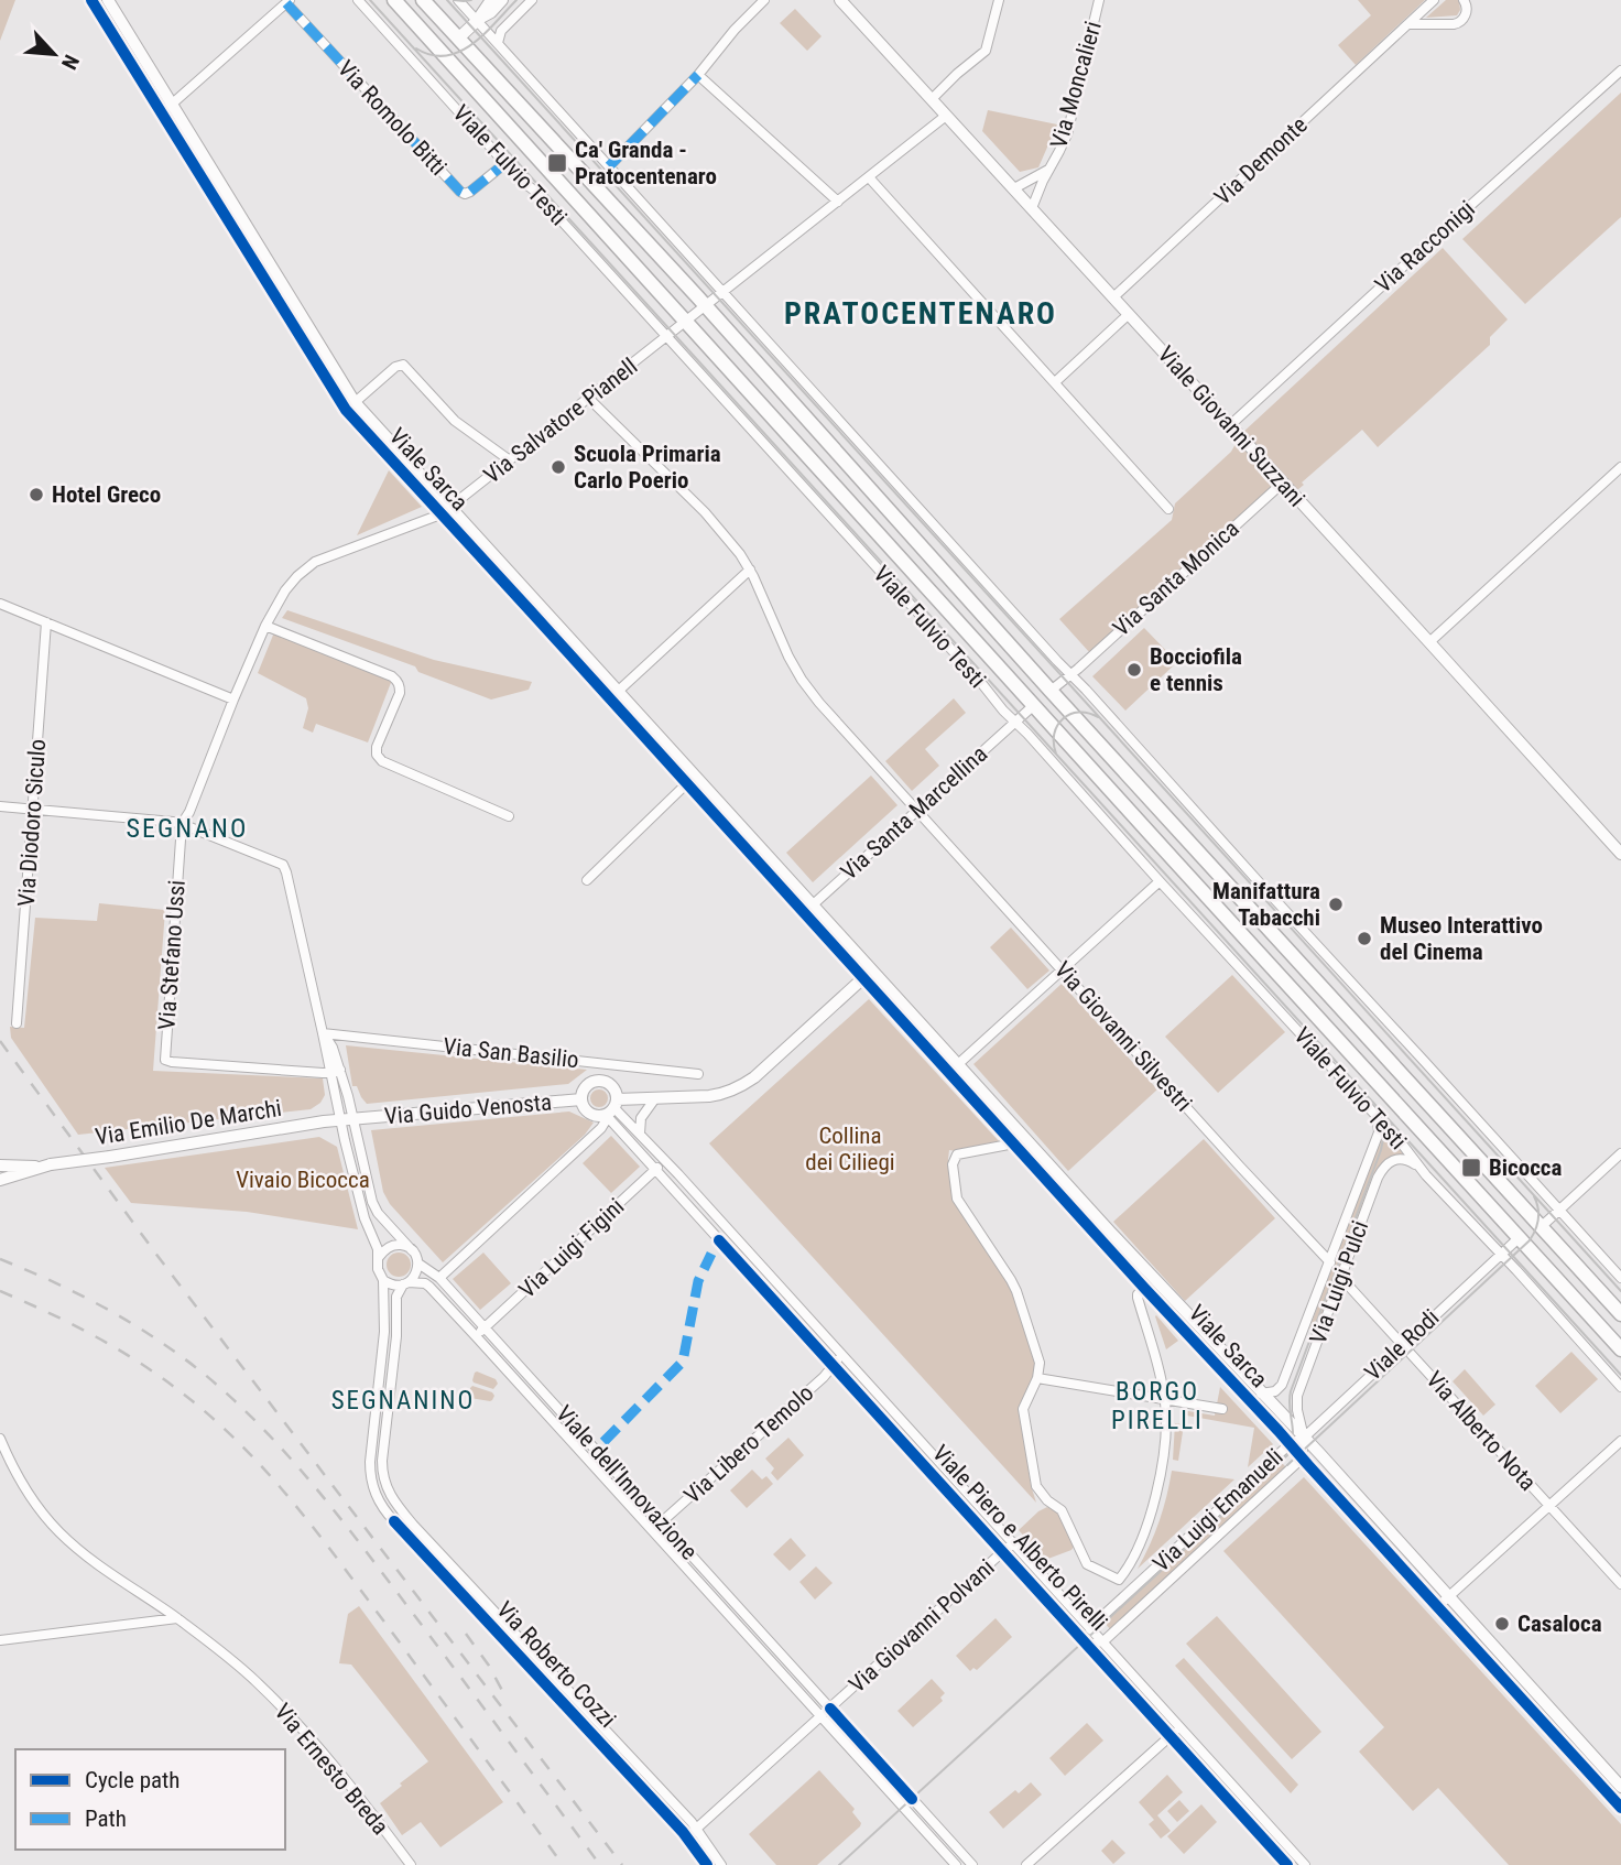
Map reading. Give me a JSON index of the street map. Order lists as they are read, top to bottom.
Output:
{
  "streets": {
    "main road": ["Viale Fulvio Testi"],
    "street": [
      "Via Moncalieri",
      "Via Romolo Bitti",
      "Via Demonte",
      "Via Racconigi",
      "Via Salvatore Pianell",
      "Viale Giovanni Suzzani",
      "Viale Sarca",
      "Via Santa Monica",
      "Via Santa Marcellina",
      "Via Diodoro Siculo",
      "Via Stefano Ussi",
      "Via Giovanni Silvestri",
      "Via San Basilio",
      "Via Guido Venosta",
      "Via Emilio De Marchi",
      "Via Luigi Figini",
      "Via Luigi Pulci",
      "Viale Rodi",
      "Via Alberto Nota",
      "Via Libero Temolo",
      "Viale dell'Innovazione",
      "Via Luigi Emanueli",
      "Viale Piero e Alberto Pirelli",
      "Via Giovanni Polvani",
      "Via Roberto Cozzi",
      "Via Ernesto Breda"
    ]
  },
  "crossings": [
    ["Via Moncalieri", "Viale Giovanni Suzzani"],
    ["Via Romolo Bitti", "Viale Fulvio Testi"],
    ["Via Demonte", "Viale Giovanni Suzzani"],
    ["Viale Fulvio Testi", "Via Salvatore Pianell"],
    ["Viale Fulvio Testi", "Via Santa Monica"],
    ["Viale Fulvio Testi", "Via Santa Marcellina"],
    ["Viale Fulvio Testi", "Via Luigi Pulci"],
    ["Viale Fulvio Testi", "Viale Rodi"],
    ["Via Racconigi", "Viale Giovanni Suzzani"],
    ["Via Salvatore Pianell", "Viale Giovanni Suzzani"],
    ["Via Salvatore Pianell", "Viale Sarca"],
    ["Via Salvatore Pianell", "Via Stefano Ussi"],
    ["Via Salvatore Pianell", "Via Giovanni Silvestri"],
    ["Via Salvatore Pianell", "Via Roberto Cozzi"],
    ["Viale Giovanni Suzzani", "Via Santa Monica"],
    ["Viale Sarca", "Via Santa Marcellina"],
    ["Viale Sarca", "Via Luigi Pulci"],
    ["Viale Sarca", "Viale Rodi"],
    ["Viale Sarca", "Via Luigi Emanueli"],
    ["Via Santa Marcellina", "Via Giovanni Silvestri"],
    ["Via Stefano Ussi", "Via Roberto Cozzi"],
    ["Via Giovanni Silvestri", "Via Luigi Pulci"],
    ["Via San Basilio", "Via Roberto Cozzi"],
    ["Via Guido Venosta", "Via Emilio De Marchi"],
    ["Via Guido Venosta", "Viale Piero e Alberto Pirelli"],
    ["Via Guido Venosta", "Via Roberto Cozzi"],
    ["Via Emilio De Marchi", "Via Roberto Cozzi"],
    ["Via Luigi Figini", "Viale dell'Innovazione"],
    ["Via Luigi Figini", "Viale Piero e Alberto Pirelli"],
    ["Via Luigi Pulci", "Viale Rodi"],
    ["Via Luigi Pulci", "Via Alberto Nota"],
    ["Via Luigi Pulci", "Via Luigi Emanueli"],
    ["Viale Rodi", "Via Alberto Nota"],
    ["Viale Rodi", "Via Luigi Emanueli"],
    ["Via Libero Temolo", "Viale dell'Innovazione"],
    ["Via Libero Temolo", "Viale Piero e Alberto Pirelli"],
    ["Viale dell'Innovazione", "Via Giovanni Polvani"],
    ["Viale dell'Innovazione", "Via Roberto Cozzi"],
    ["Via Luigi Emanueli", "Viale Piero e Alberto Pirelli"],
    ["Viale Piero e Alberto Pirelli", "Via Giovanni Polvani"]
  ],
  "districts": [
    "PRATOCENTENARO",
    "SEGNANO",
    "BORGO PIRELLI",
    "SEGNANINO"
  ],
  "parks": ["Collina dei Ciliegi", "Vivaio Bicocca"],
  "places": {
    "transit": ["Ca' Granda - Pratocentenaro", "Bicocca"],
    "other": [
      "Scuola Primaria Carlo Poerio",
      "Hotel Greco",
      "Bocciofila e tennis",
      "Manifattura Tabacchi",
      "Museo Interattivo del Cinema",
      "Casaloca"
    ]
  },
  "legend": ["Cycle path", "Path"],
  "north": "bottom right"
}
